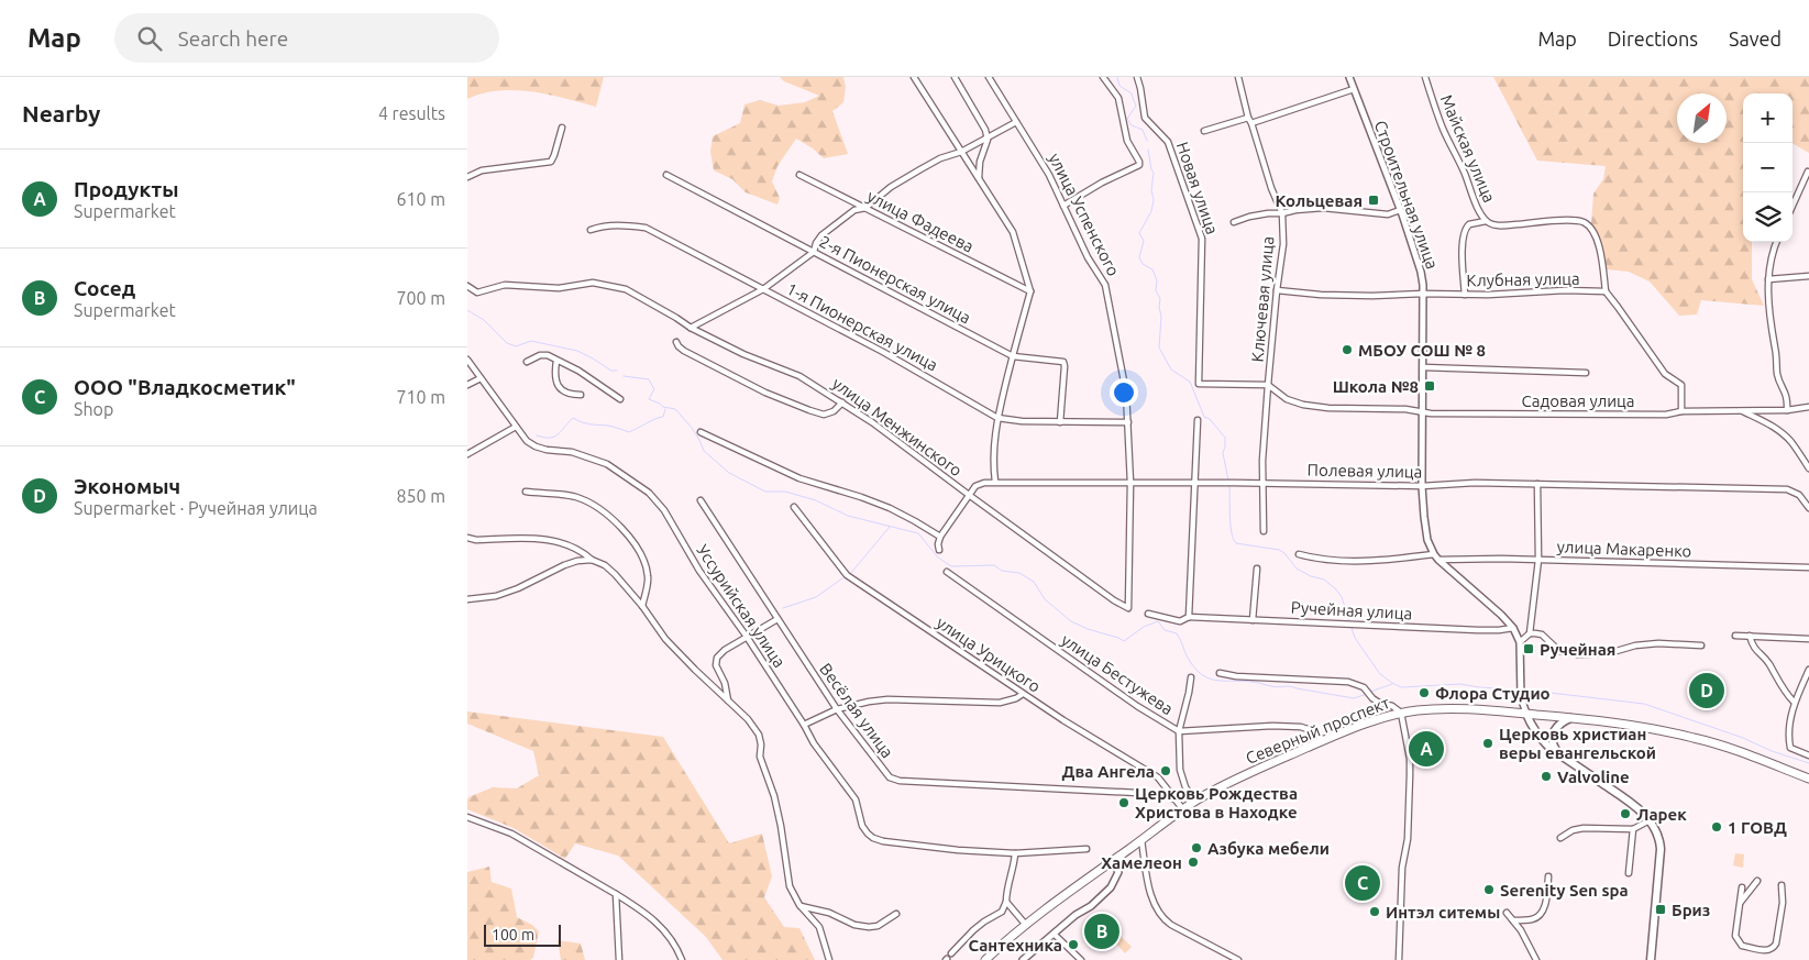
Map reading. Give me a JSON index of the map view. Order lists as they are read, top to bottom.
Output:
{
  "streets": {
    "main road": ["Северный проспект"],
    "street": [
      "Майская улица",
      "Новая улица",
      "Строительная улица",
      "улица Успенского",
      "улица Фадеева",
      "2-я Пионерская улица",
      "Клубная улица",
      "Ключевая улица",
      "1-я Пионерская улица",
      "Садовая улица",
      "улица Менжинского",
      "Полевая улица",
      "улица Макаренко",
      "Уссурийская улица",
      "Ручейная улица",
      "улица Урицкого",
      "улица Бестужева",
      "Весёлая улица"
    ]
  },
  "crossings": [
    ["Майская улица", "Клубная улица"],
    ["Новая улица", "Ключевая улица"],
    ["Новая улица", "Садовая улица"],
    ["Строительная улица", "Клубная улица"],
    ["Строительная улица", "Садовая улица"],
    ["Строительная улица", "Полевая улица"],
    ["Строительная улица", "улица Макаренко"],
    ["Строительная улица", "Ручейная улица"],
    ["Строительная улица", "Северный проспект"],
    ["улица Успенского", "1-я Пионерская улица"],
    ["улица Успенского", "улица Менжинского"],
    ["улица Успенского", "Полевая улица"],
    ["2-я Пионерская улица", "1-я Пионерская улица"],
    ["Клубная улица", "Ключевая улица"],
    ["Ключевая улица", "Садовая улица"],
    ["Ключевая улица", "Полевая улица"],
    ["улица Менжинского", "Полевая улица"],
    ["улица Урицкого", "Весёлая улица"],
    ["улица Урицкого", "Северный проспект"],
    ["улица Бестужева", "Северный проспект"]
  ],
  "places": {
    "transit": [
      "Кольцевая",
      "Школа №8",
      "Ручейная",
      "Бриз"
    ],
    "other": [
      "МБОУ СОШ № 8",
      "Флора Студио",
      "Церковь христиан веры евангельской",
      "Два Ангела",
      "Valvoline",
      "Церковь Рождества Христова в Находке",
      "Ларек",
      "1 ГОВД",
      "Азбука мебели",
      "Хамелеон",
      "Serenity Sen spa",
      "Интэл ситемы",
      "Сантехника"
    ]
  },
  "scale_bar": "100 m",
  "north": "top right",
  "page": {
    "header": "Map",
    "search": "Search here",
    "nav": ["Map", "Directions", "Saved"],
    "heading": ["Nearby", "4 results"],
    "map_buttons": ["+", "−"],
    "list": [
      {
        "mark": "A",
        "name": "Продукты",
        "note": "Supermarket",
        "value": "610 m"
      },
      {
        "mark": "B",
        "name": "Сосед",
        "note": "Supermarket",
        "value": "700 m"
      },
      {
        "mark": "C",
        "name": "ООО \"Владкосметик\"",
        "note": "Shop",
        "value": "710 m"
      },
      {
        "mark": "D",
        "name": "Экономыч",
        "note": "Supermarket · Ручейная улица",
        "value": "850 m"
      }
    ],
    "pins": [
      "D",
      "A",
      "C",
      "B"
    ],
    "scale": "100 m"
  }
}
